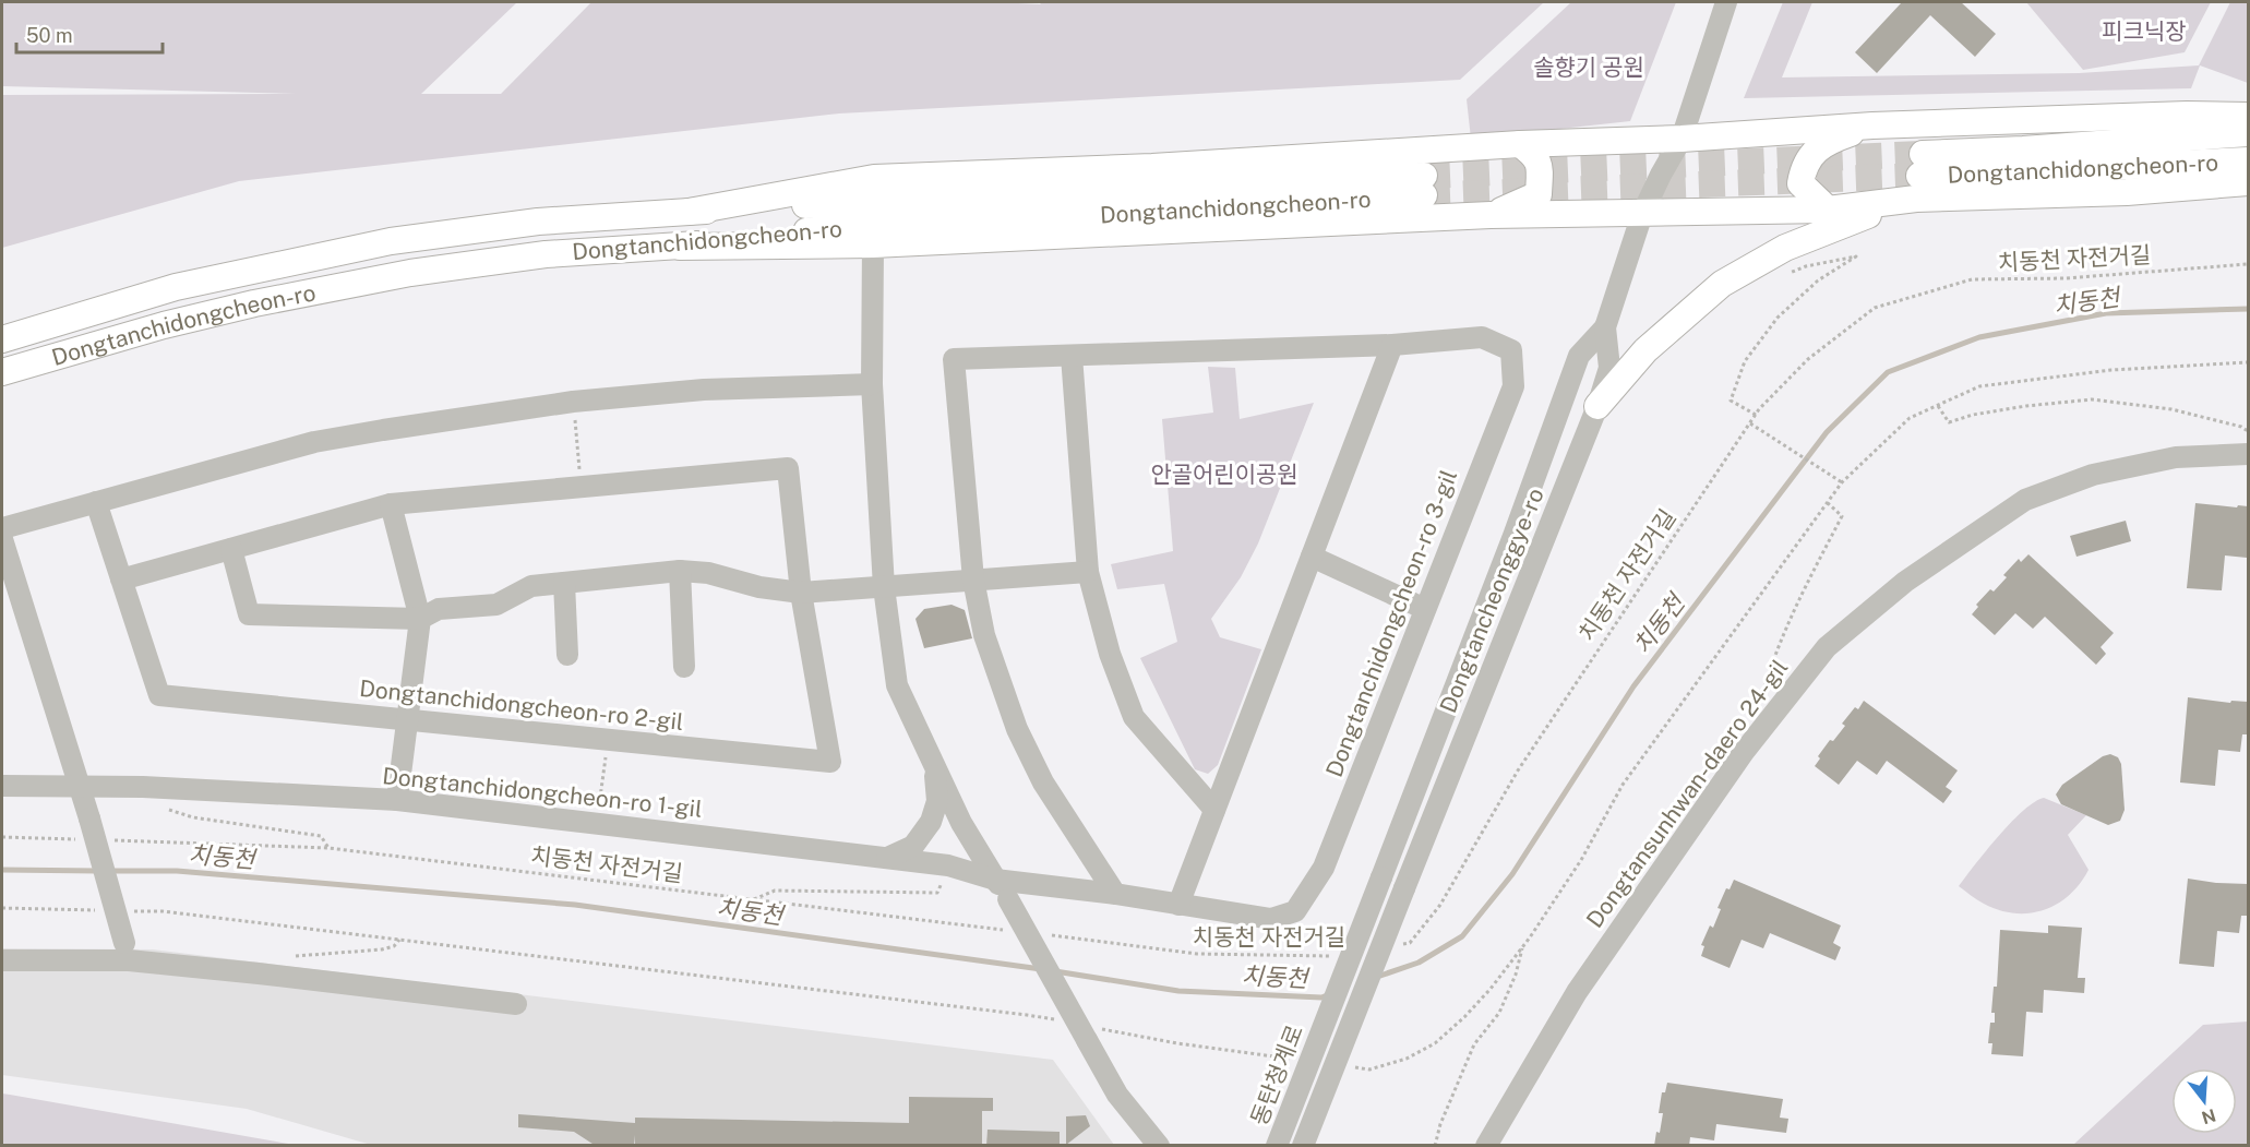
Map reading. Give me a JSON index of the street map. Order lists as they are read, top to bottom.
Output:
{
  "streets": {
    "main road": ["Dongtanchidongcheon-ro"],
    "street": [
      "Dongtancheonggye-ro",
      "Dongtanchidongcheon-ro 3-gil",
      "Dongtanchidongcheon-ro 2-gil",
      "Dongtanchidongcheon-ro 1-gil",
      "Dongtansunhwan-daero 24-gil",
      "동탄청계로"
    ],
    "path": ["치동천 자전거길"]
  },
  "crossings": [
    ["Dongtancheonggye-ro", "동탄청계로"],
    ["Dongtanchidongcheon-ro 3-gil", "Dongtanchidongcheon-ro 1-gil"]
  ],
  "water": ["치동천"],
  "parks": ["피크닉장", "솔향기 공원", "안골어린이공원"],
  "scale_bar": "50 m",
  "north": "bottom"
}
